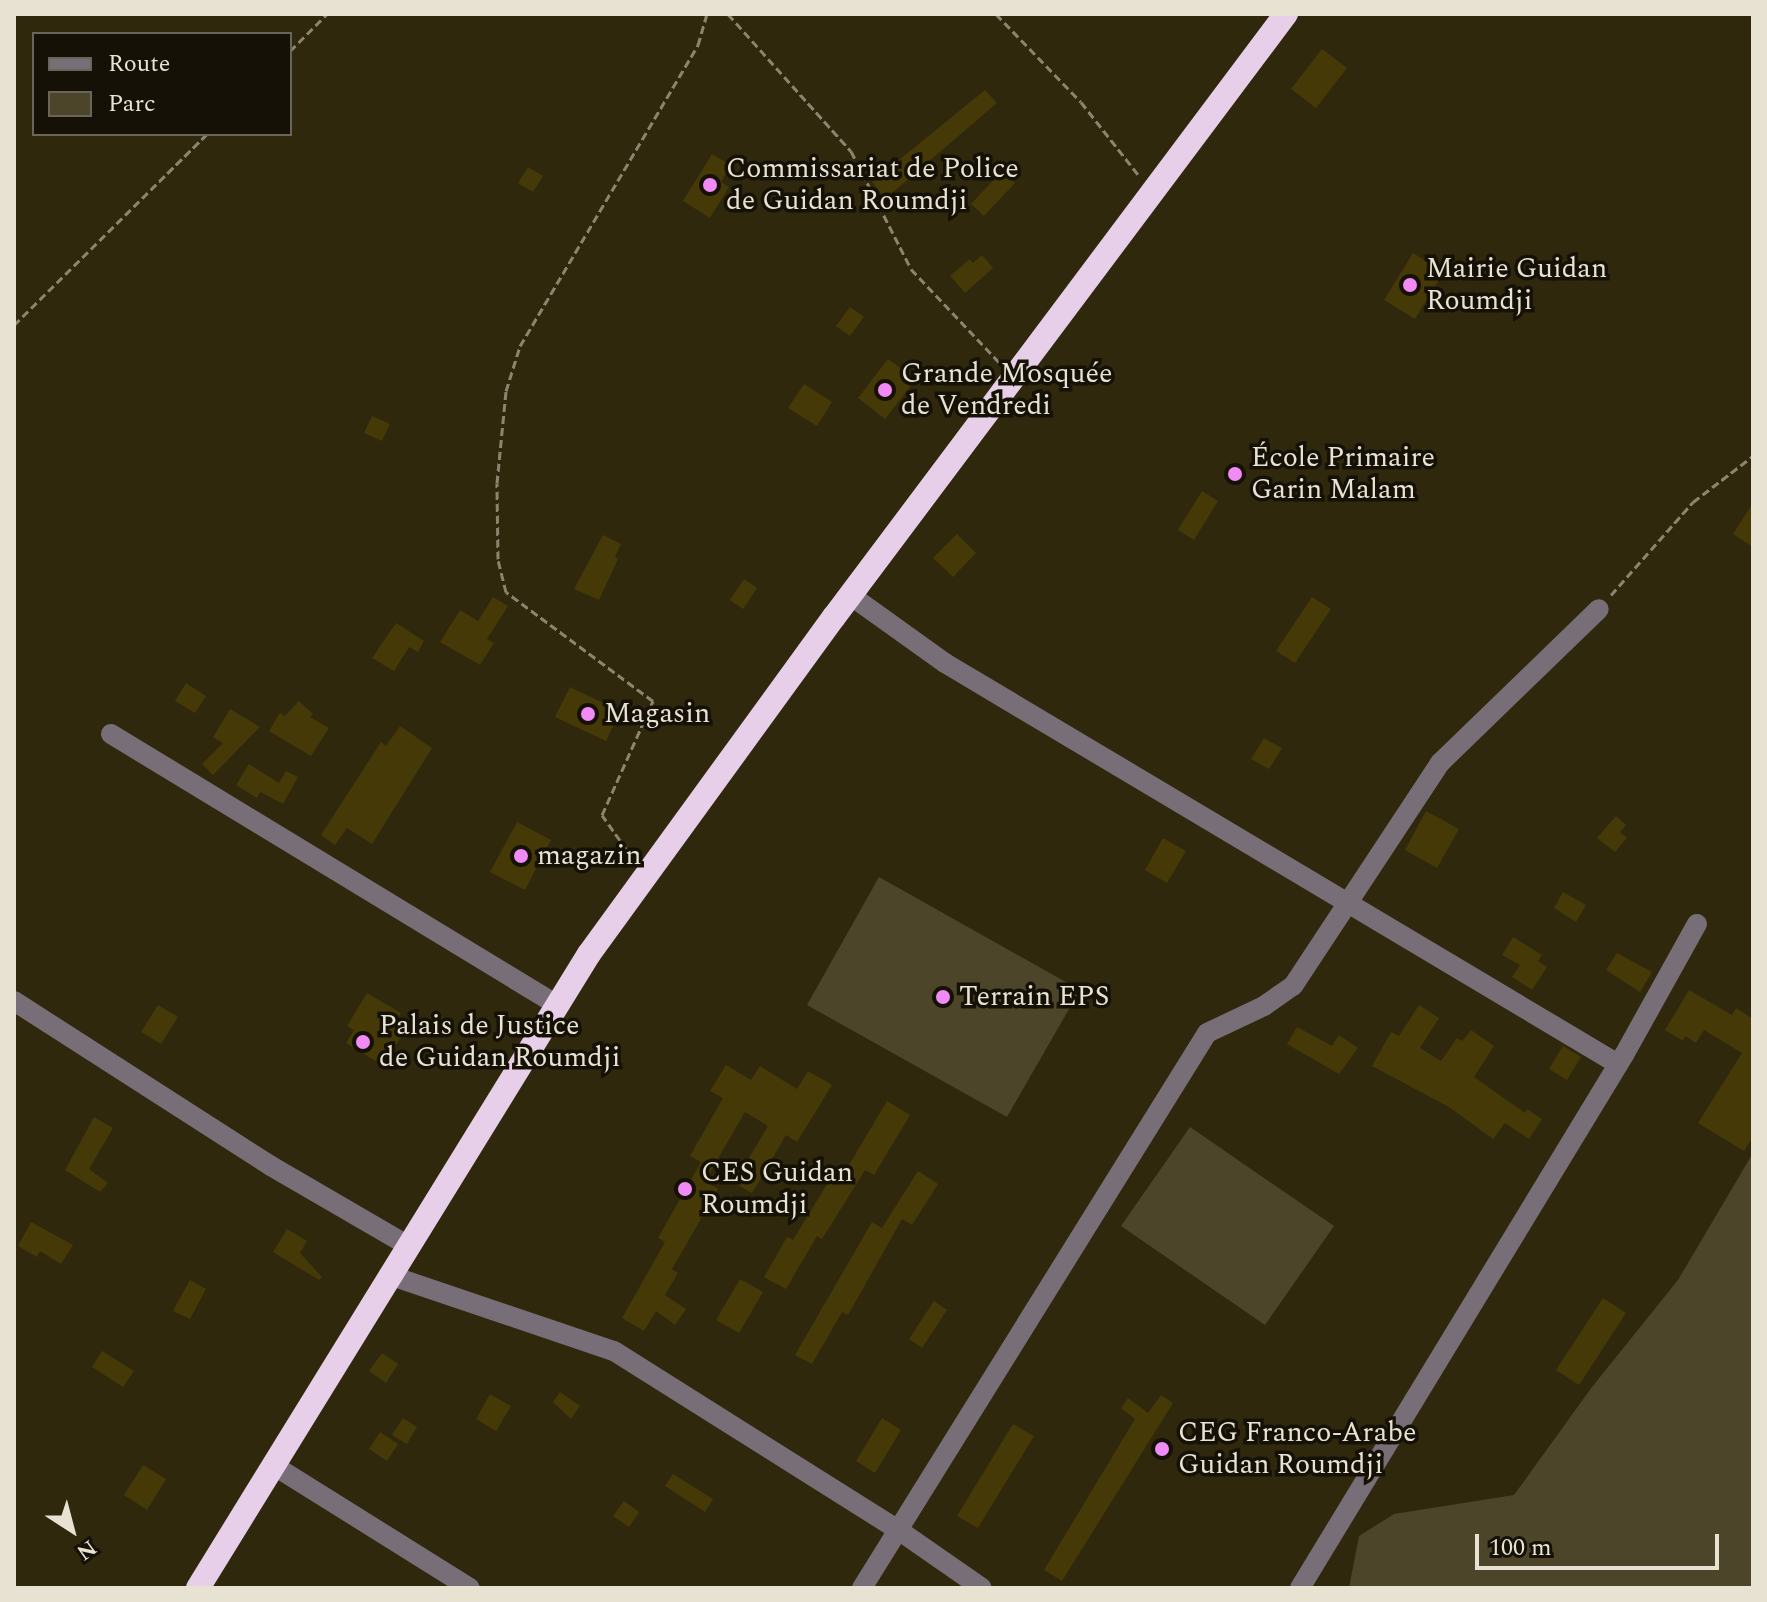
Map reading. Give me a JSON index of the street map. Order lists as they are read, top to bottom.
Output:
{
  "places": [
    "Commissariat de Police de Guidan Roumdji",
    "Mairie Guidan Roumdji",
    "Grande Mosquée de Vendredi",
    "École Primaire Garin Malam",
    "Magasin",
    "magazin",
    "Terrain EPS",
    "Palais de Justice de Guidan Roumdji",
    "CES Guidan Roumdji",
    "CEG Franco-Arabe Guidan Roumdji"
  ],
  "legend": ["Route", "Parc"],
  "scale_bar": "100 m",
  "north": "bottom right"
}
